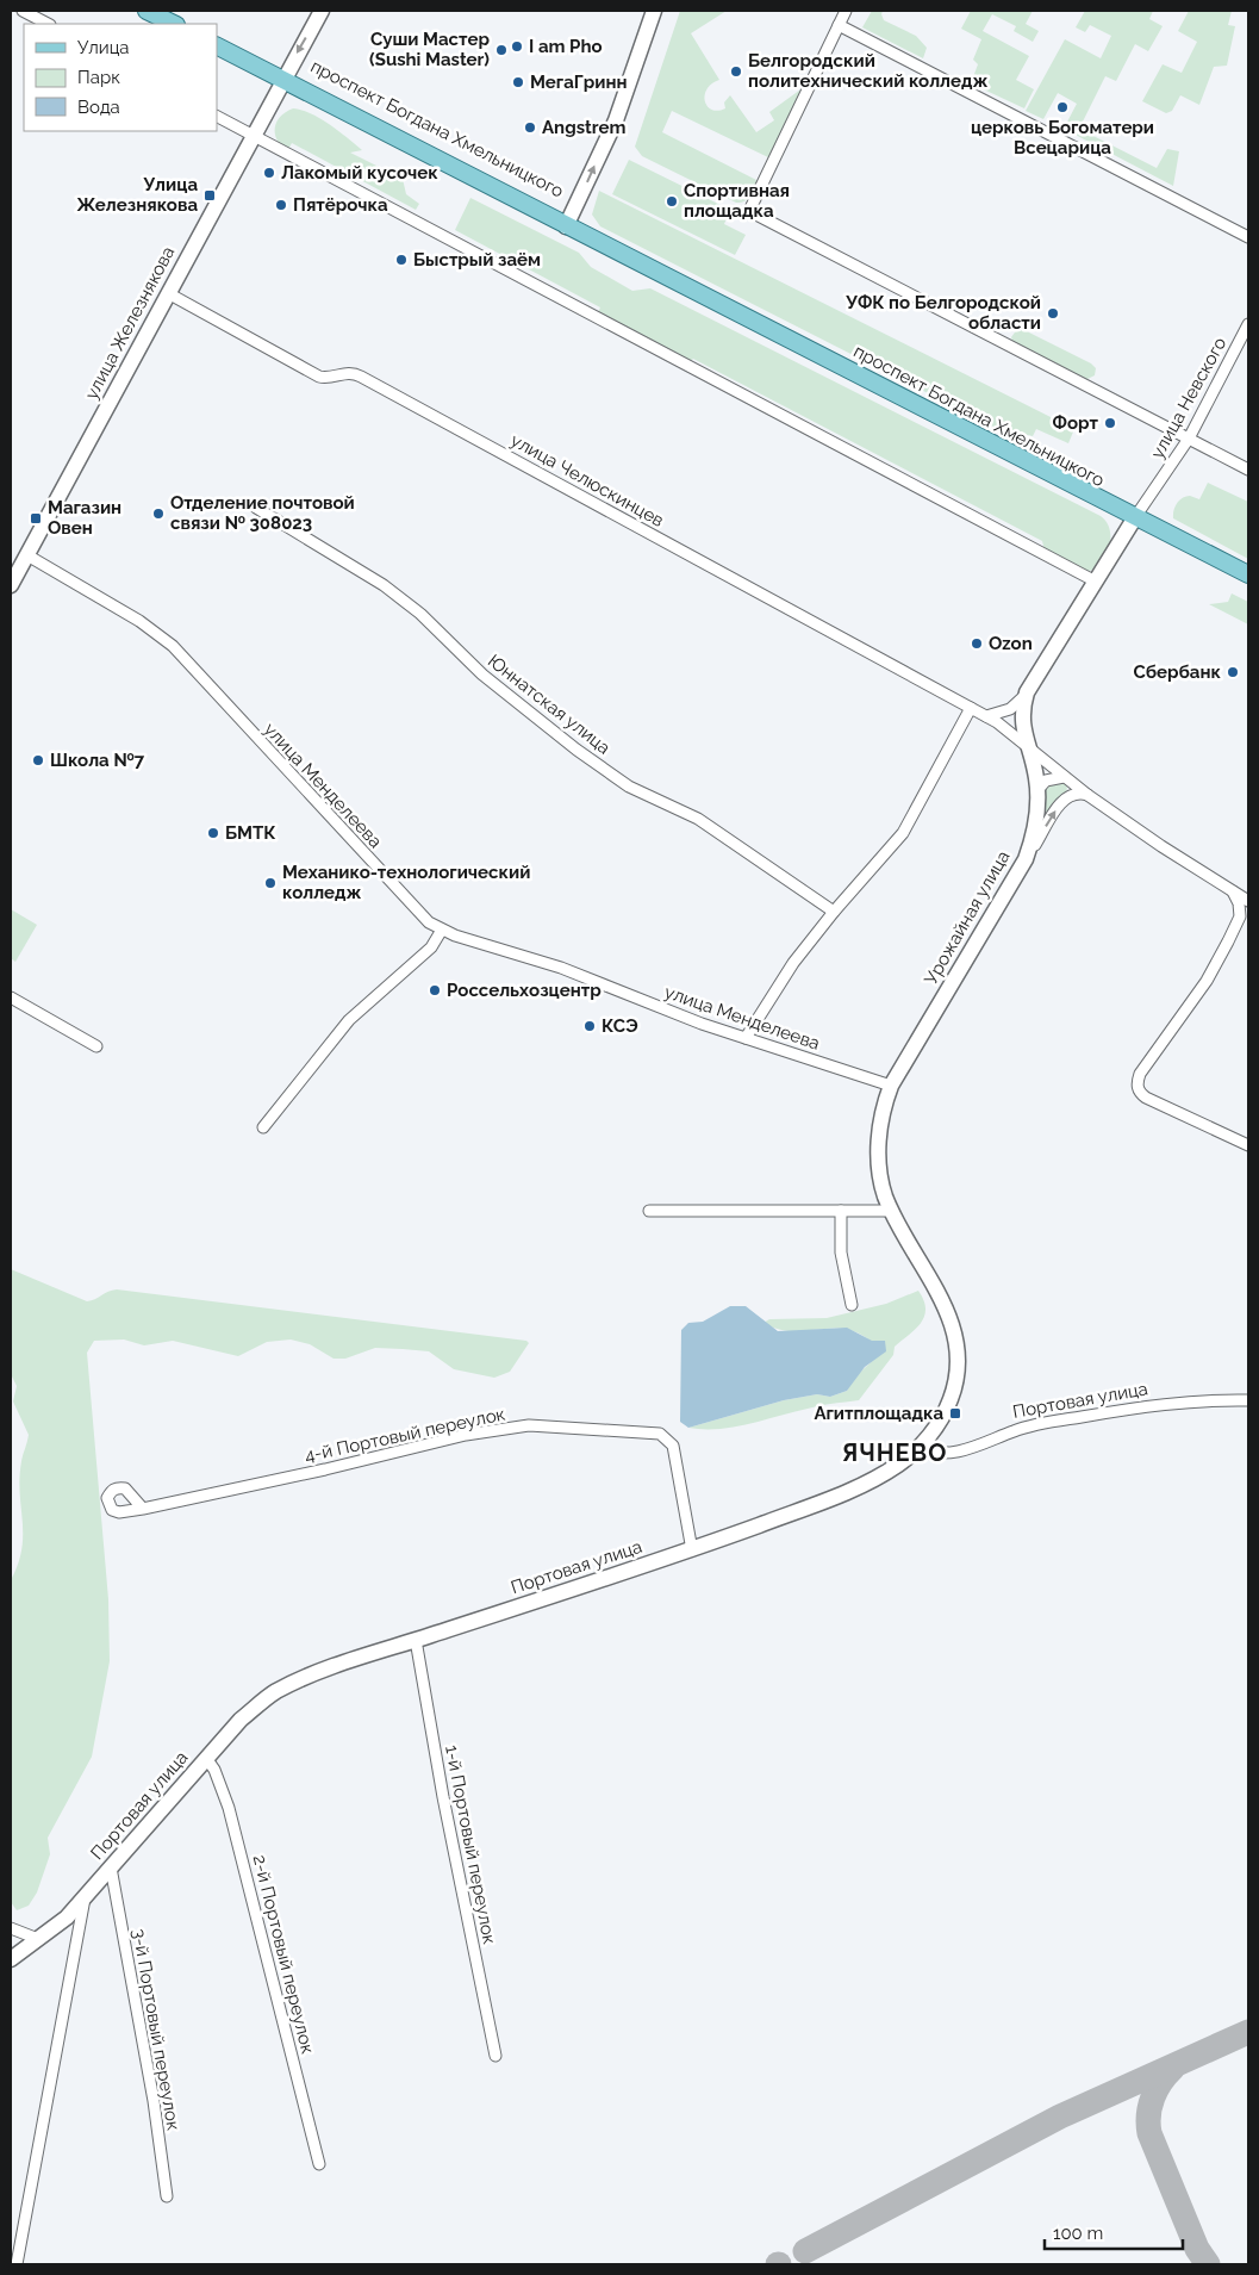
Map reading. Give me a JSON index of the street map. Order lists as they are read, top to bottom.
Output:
{
  "streets": {
    "main road": ["проспект Богдана Хмельницкого"],
    "street": [
      "улица Железнякова",
      "улица Невского",
      "улица Челюскинцев",
      "Юннатская улица",
      "улица Менделеева",
      "Урожайная улица",
      "Портовая улица",
      "4-й Портовый переулок",
      "1-й Портовый переулок",
      "2-й Портовый переулок",
      "3-й Портовый переулок"
    ]
  },
  "crossings": [
    ["проспект Богдана Хмельницкого", "улица Железнякова"],
    ["проспект Богдана Хмельницкого", "улица Невского"],
    ["проспект Богдана Хмельницкого", "Урожайная улица"],
    ["улица Железнякова", "улица Челюскинцев"],
    ["улица Железнякова", "улица Менделеева"],
    ["улица Невского", "Урожайная улица"],
    ["улица Челюскинцев", "Урожайная улица"],
    ["улица Менделеева", "Урожайная улица"],
    ["Урожайная улица", "Портовая улица"],
    ["Портовая улица", "4-й Портовый переулок"],
    ["Портовая улица", "1-й Портовый переулок"],
    ["Портовая улица", "2-й Портовый переулок"],
    ["Портовая улица", "3-й Портовый переулок"]
  ],
  "districts": ["ЯЧНЕВО"],
  "places": {
    "other": [
      "I am Pho",
      "Суши Мастер (Sushi Master)",
      "Белгородский политехнический колледж",
      "МегаГринн",
      "церковь Богоматери Всецарица",
      "Angstrem",
      "Лакомый кусочек",
      "Спортивная площадка",
      "Пятёрочка",
      "Быстрый заём",
      "УФК по Белгородской области",
      "Форт",
      "Отделение почтовой связи № 308023",
      "Ozon",
      "Сбербанк",
      "Школа №7",
      "БМТК",
      "Механико-технологический колледж",
      "Россельхозцентр",
      "КСЭ"
    ],
    "transit": ["Улица Железнякова", "Магазин Овен", "Агитплощадка"]
  },
  "legend": ["Улица", "Парк", "Вода"],
  "scale_bar": "100 m"
}
